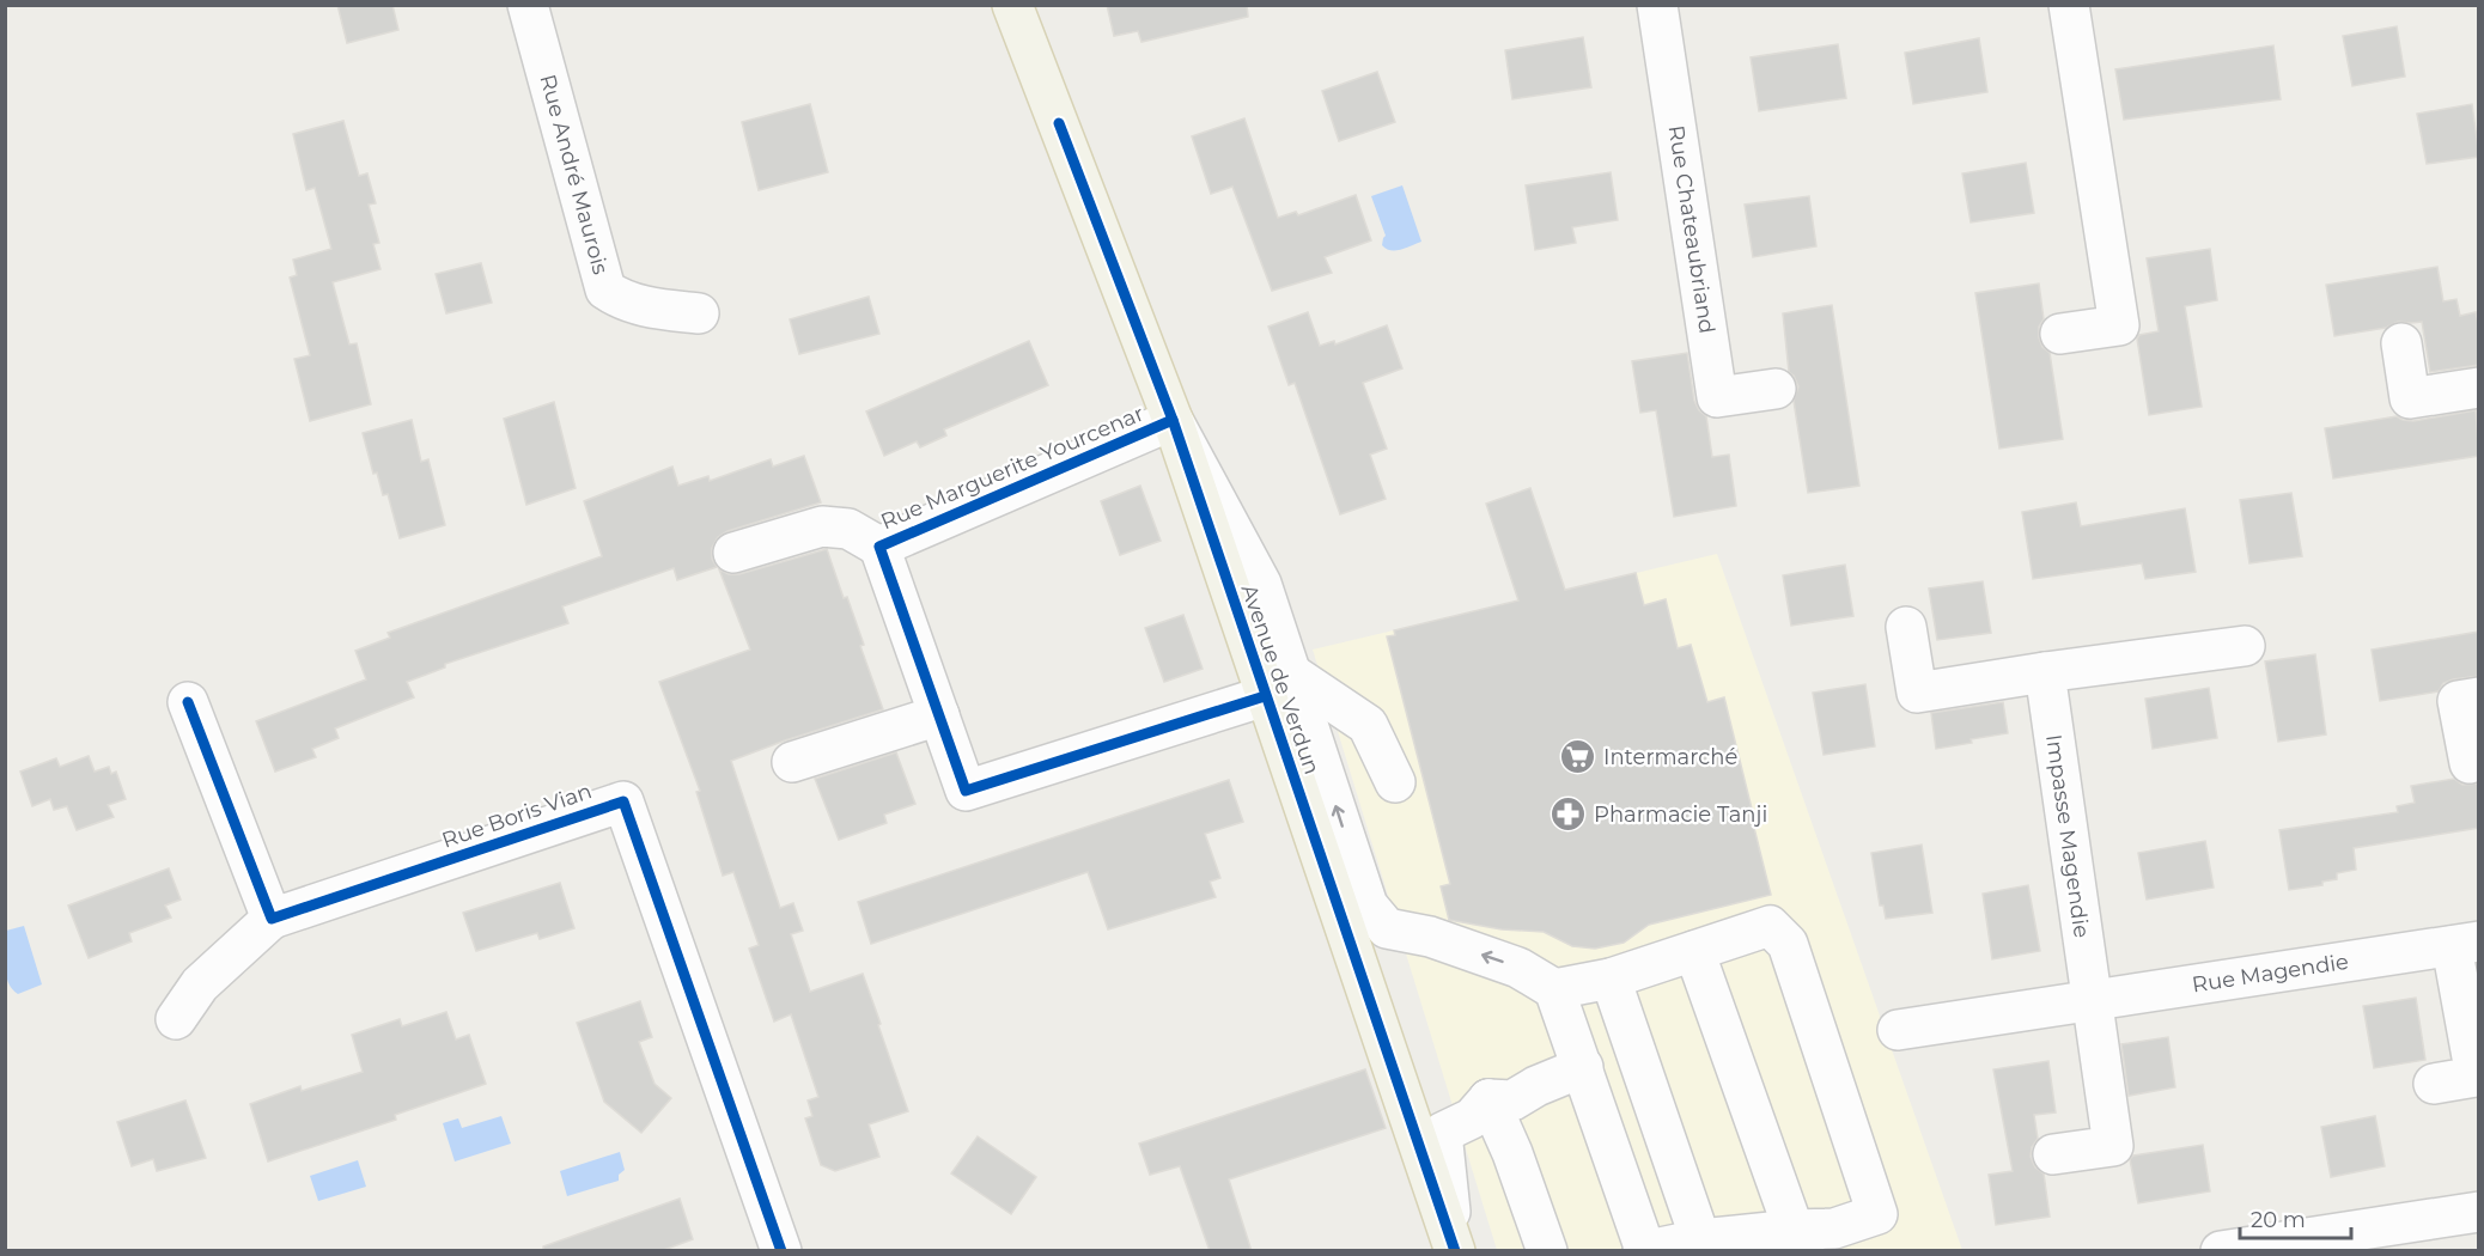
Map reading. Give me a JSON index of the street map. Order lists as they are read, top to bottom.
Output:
{
  "streets": {
    "main road": ["Avenue de Verdun"],
    "street": [
      "Rue André Maurois",
      "Rue Chateaubriand",
      "Rue Marguerite Yourcenar",
      "Rue Boris Vian",
      "Impasse Magendie",
      "Rue Magendie"
    ]
  },
  "crossings": [
    ["Rue Marguerite Yourcenar", "Avenue de Verdun"],
    ["Impasse Magendie", "Rue Magendie"]
  ],
  "places": {
    "supermarket": ["Intermarché"],
    "pharmacy": ["Pharmacie Tanji"]
  },
  "scale_bar": "20 m"
}
